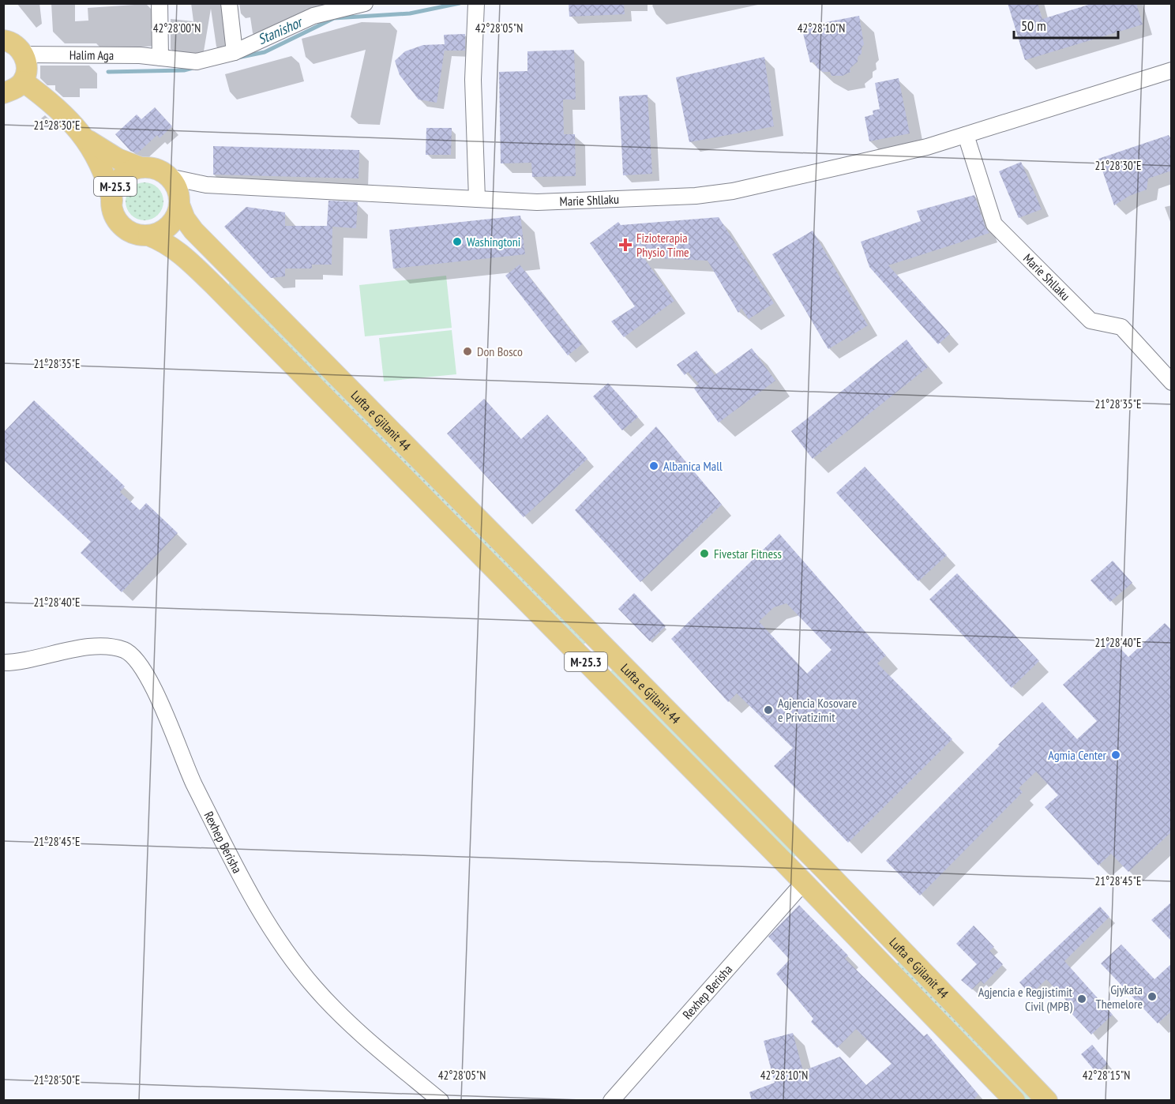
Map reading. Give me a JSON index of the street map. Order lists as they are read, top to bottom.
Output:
{
  "streets": {
    "main road": ["M-25.3", "Lufta e Gjilanit 44"],
    "street": ["Halim Aga", "Marie Shllaku", "Rexhep Berisha"]
  },
  "crossings": [
    ["M-25.3", "Marie Shllaku"],
    ["M-25.3", "Lufta e Gjilanit 44"],
    ["Marie Shllaku", "Lufta e Gjilanit 44"],
    ["Lufta e Gjilanit 44", "Rexhep Berisha"]
  ],
  "water": ["Stanishor"],
  "places": {
    "other": [
      "Washingtoni",
      "Don Bosco",
      "Albanica Mall",
      "Fivestar Fitness",
      "Agjencia Kosovare e Privatizimit",
      "Agmia Center",
      "Gjykata Themelore",
      "Agjencia e Regjistimit Civil (MPB)"
    ],
    "health": ["Fizioterapia Physio Time"]
  },
  "scale_bar": "50 m",
  "coordinates": [
    "42°28'00\"N",
    "42°28'05\"N",
    "42°28'10\"N",
    "21°28'30\"E",
    "21°28'35\"E",
    "21°28'40\"E",
    "21°28'45\"E",
    "42°28'15\"N",
    "21°28'50\"E"
  ]
}
